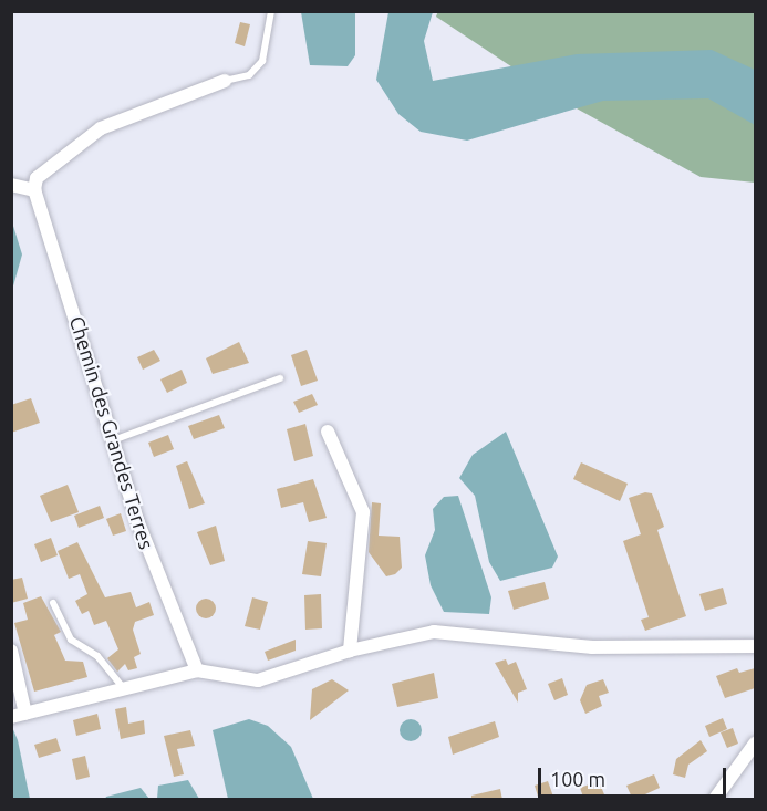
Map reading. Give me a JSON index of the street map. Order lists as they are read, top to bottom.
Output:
{
  "streets": {
    "street": ["Chemin des Grandes Terres"]
  },
  "scale_bar": "100 m"
}
